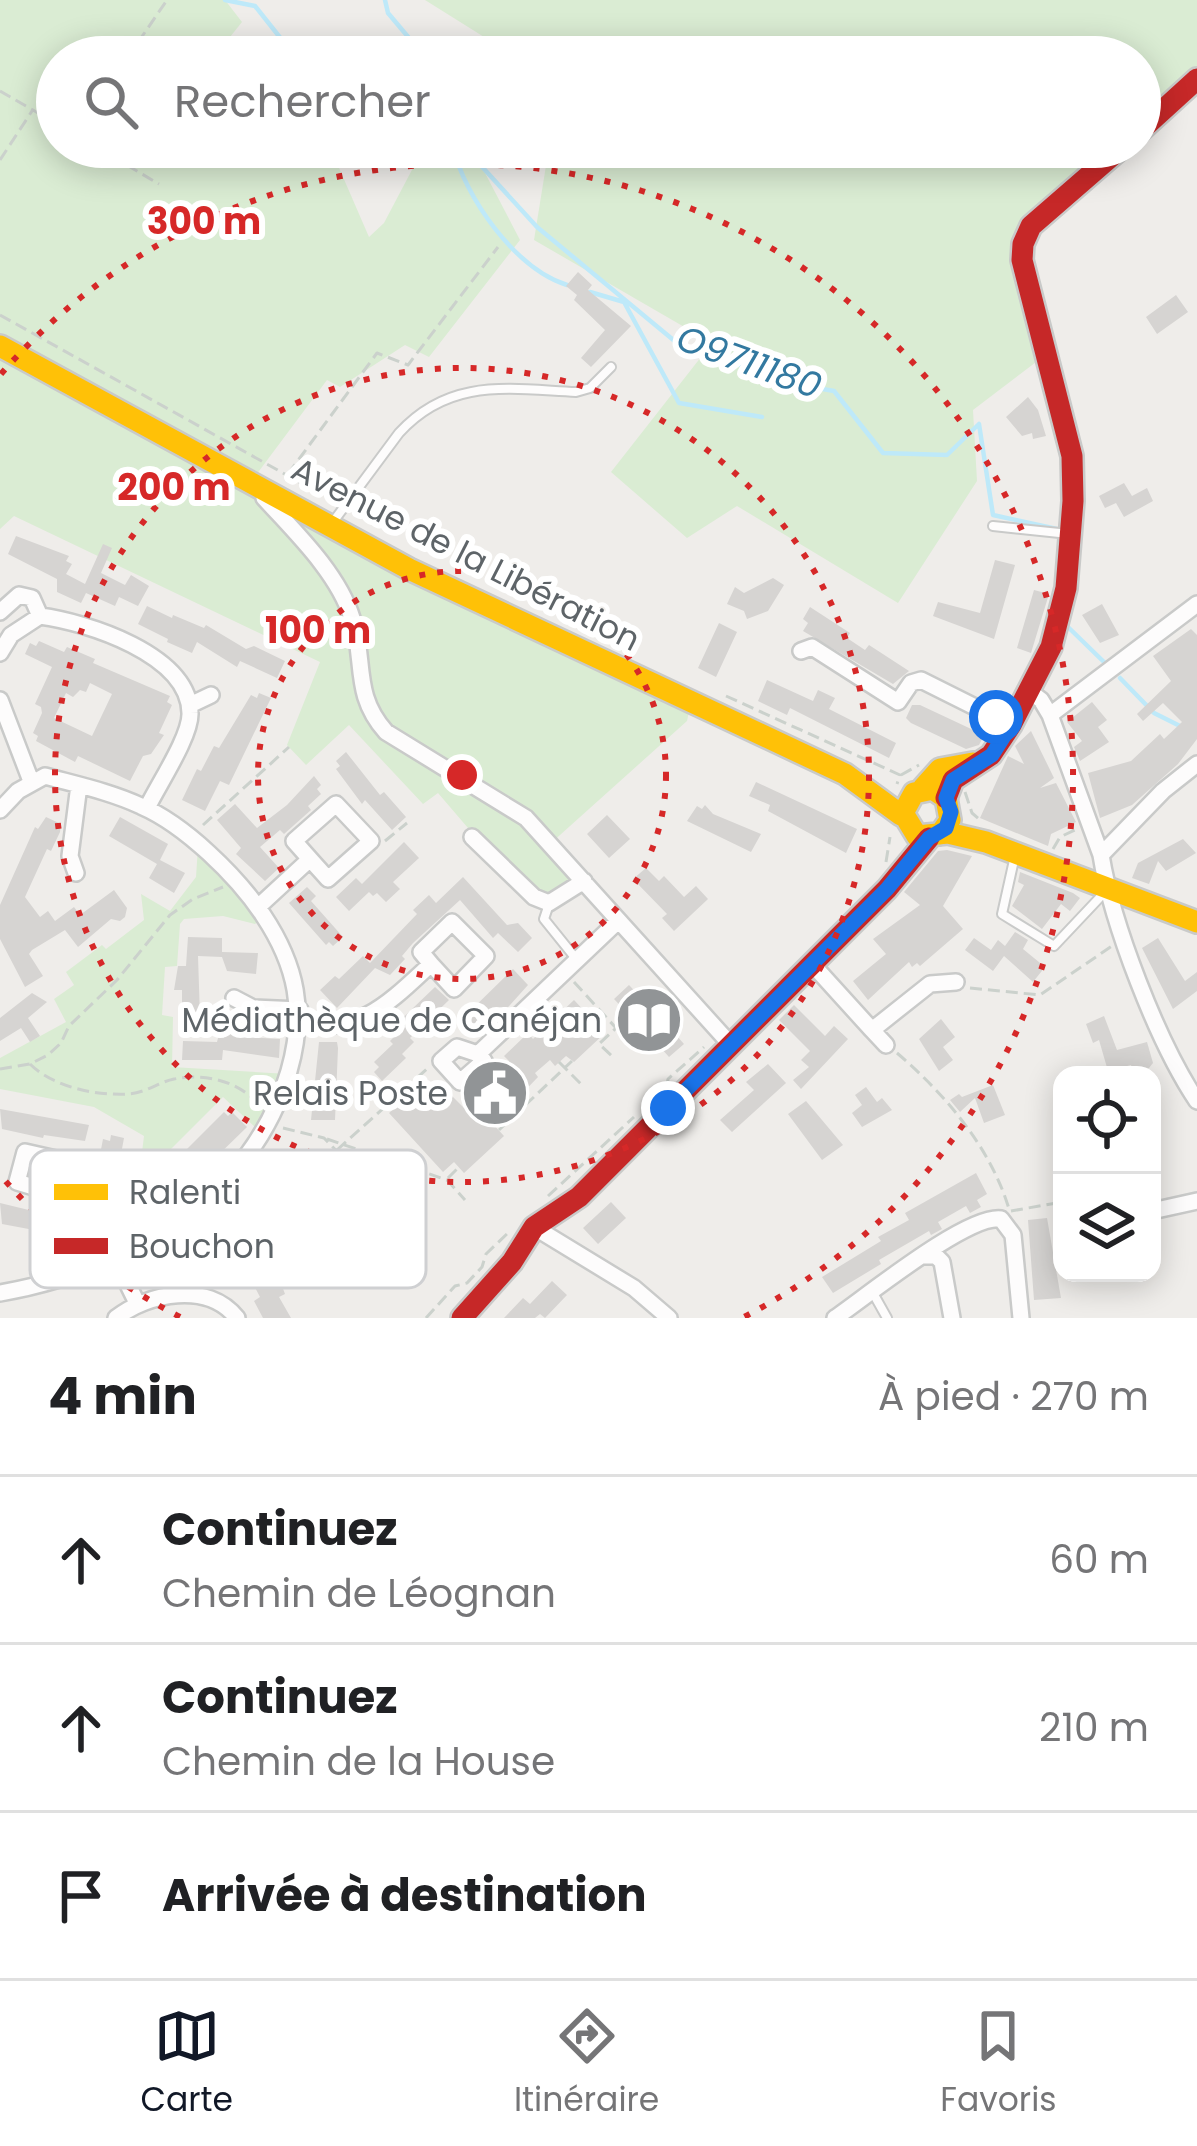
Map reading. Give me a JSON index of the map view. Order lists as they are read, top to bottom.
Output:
{
  "streets": {
    "street": ["Avenue de la Libération"]
  },
  "water": ["O9711180"],
  "places": {
    "library": ["Médiathèque de Canéjan"],
    "public building": ["Relais Poste"]
  },
  "legend": ["Ralenti", "Bouchon"],
  "page": {
    "search": "Rechercher",
    "heading": ["4 min", "À pied · 270 m"],
    "list": [
      ["Continuez", "Chemin de Léognan", "60 m"],
      ["Continuez", "Chemin de la House", "210 m"],
      "Arrivée à destination"
    ],
    "nav": ["Carte", "Itinéraire", "Favoris"]
  },
  "rings": ["300 m", "200 m", "100 m"]
}
